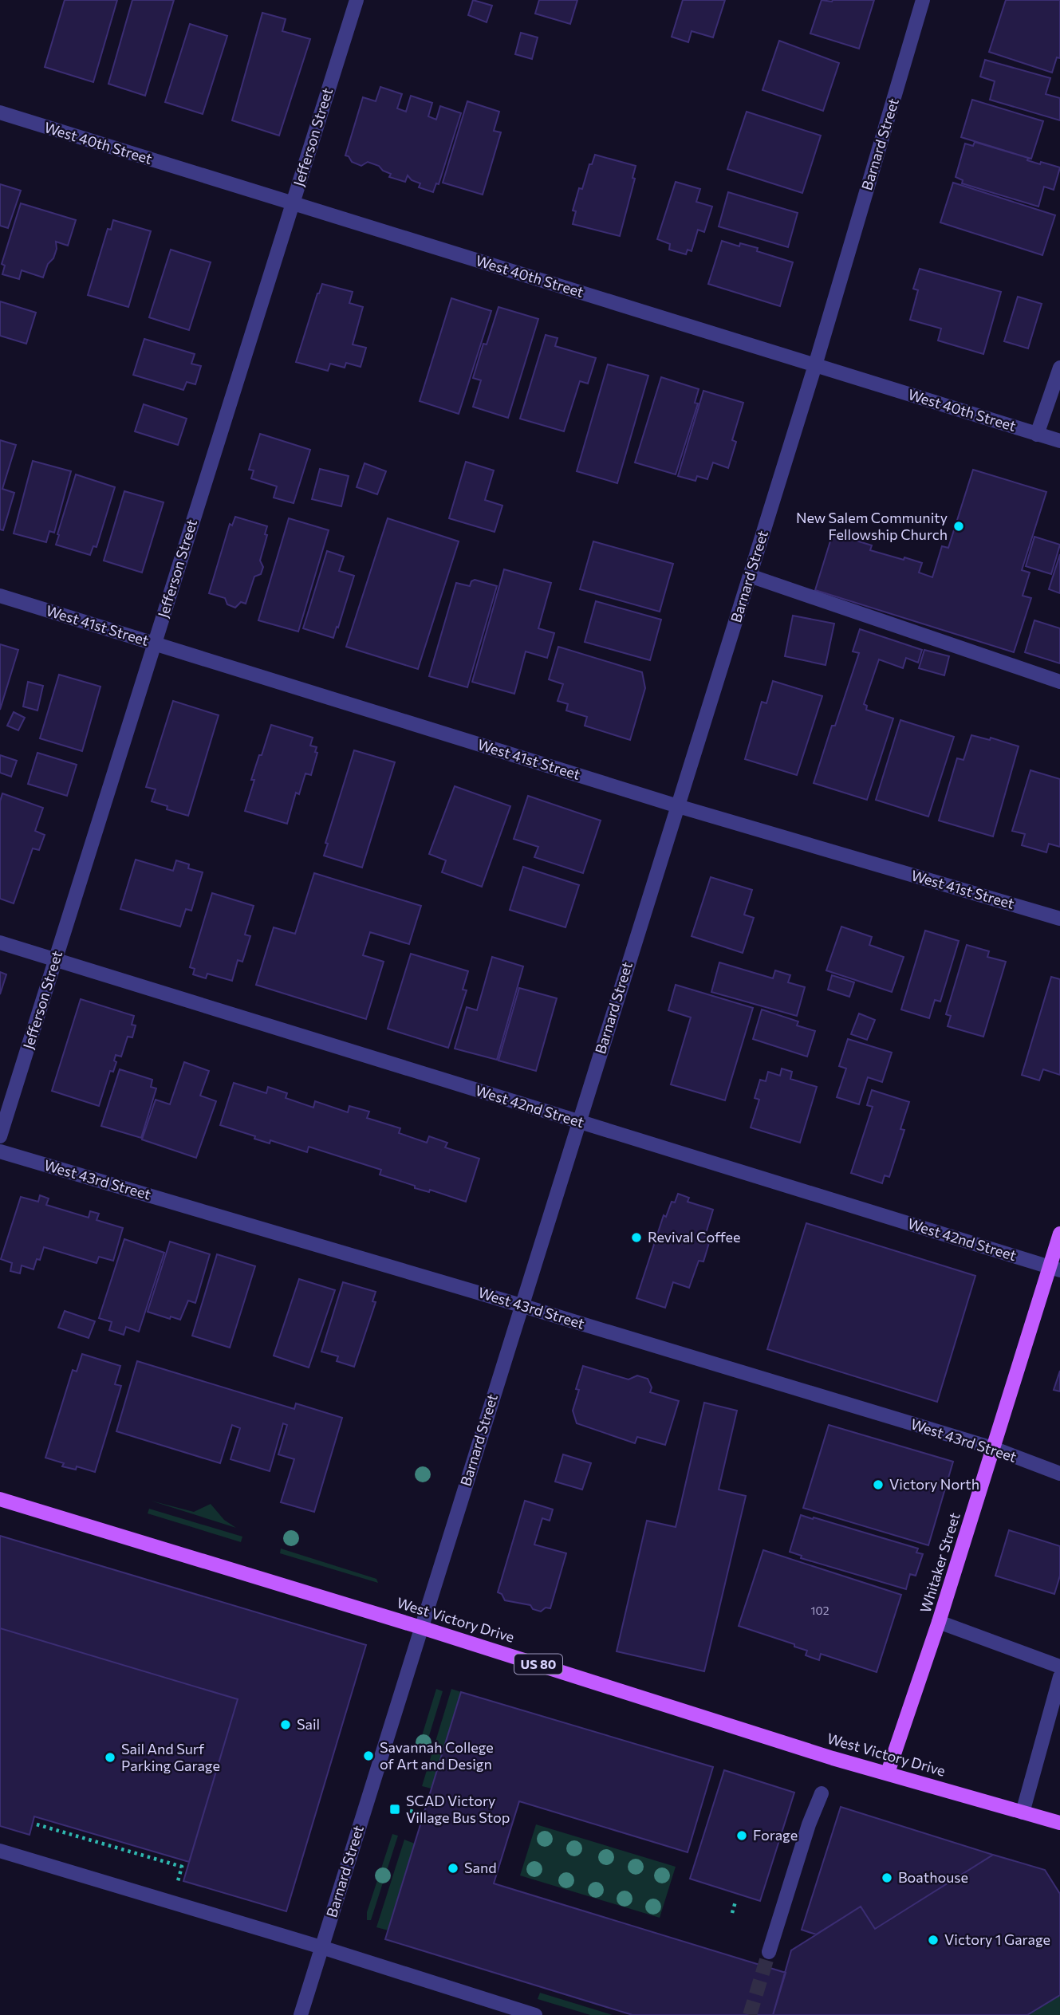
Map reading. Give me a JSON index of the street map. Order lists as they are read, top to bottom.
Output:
{
  "streets": {
    "main road": ["Whitaker Street", "West Victory Drive", "US 80"],
    "street": [
      "Jefferson Street",
      "West 40th Street",
      "Barnard Street",
      "West 41st Street",
      "West 42nd Street",
      "West 43rd Street"
    ]
  },
  "crossings": [
    ["Jefferson Street", "West 40th Street"],
    ["Jefferson Street", "West 41st Street"],
    ["Jefferson Street", "West 42nd Street"],
    ["West 40th Street", "Barnard Street"],
    ["Barnard Street", "West 41st Street"],
    ["Barnard Street", "West 42nd Street"],
    ["Barnard Street", "West 43rd Street"],
    ["Barnard Street", "West Victory Drive"],
    ["West 42nd Street", "Whitaker Street"],
    ["West 43rd Street", "Whitaker Street"],
    ["Whitaker Street", "West Victory Drive"]
  ],
  "places": {
    "other": [
      "New Salem Community Fellowship Church",
      "Revival Coffee",
      "Victory North",
      "Sail",
      "Savannah College of Art and Design",
      "Sail And Surf Parking Garage",
      "Forage",
      "Sand",
      "Boathouse",
      "Victory 1 Garage"
    ],
    "transit": ["SCAD Victory Village Bus Stop"]
  },
  "house_numbers": ["102"]
}
